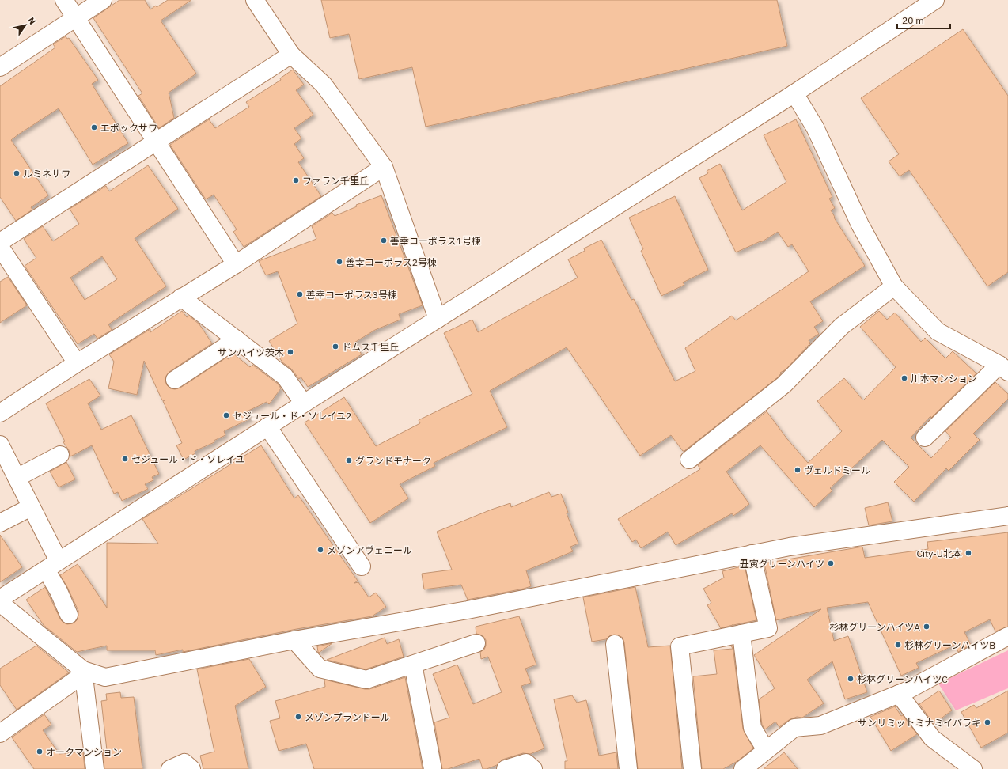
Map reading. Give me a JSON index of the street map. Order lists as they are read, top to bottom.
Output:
{
  "places": [
    "エポックサワ",
    "ルミネサワ",
    "ファラン千里丘",
    "善幸コーポラス1号棟",
    "善幸コーポラス2号棟",
    "善幸コーポラス3号棟",
    "ドムス千里丘",
    "サンハイツ茨木",
    "川本マンション",
    "セジュール・ド・ソレイユ2",
    "セジュール・ド・ソレイユ",
    "グランドモナーク",
    "ヴェルドミール",
    "メゾンアヴェニール",
    "City-U北本",
    "丑寅グリーンハイツ",
    "杉林グリーンハイツA",
    "杉林グリーンハイツB",
    "杉林グリーンハイツC",
    "メゾンプランドール",
    "サンリミットミナミイバラキ",
    "オークマンション"
  ],
  "scale_bar": "20 m",
  "north": "top right"
}
